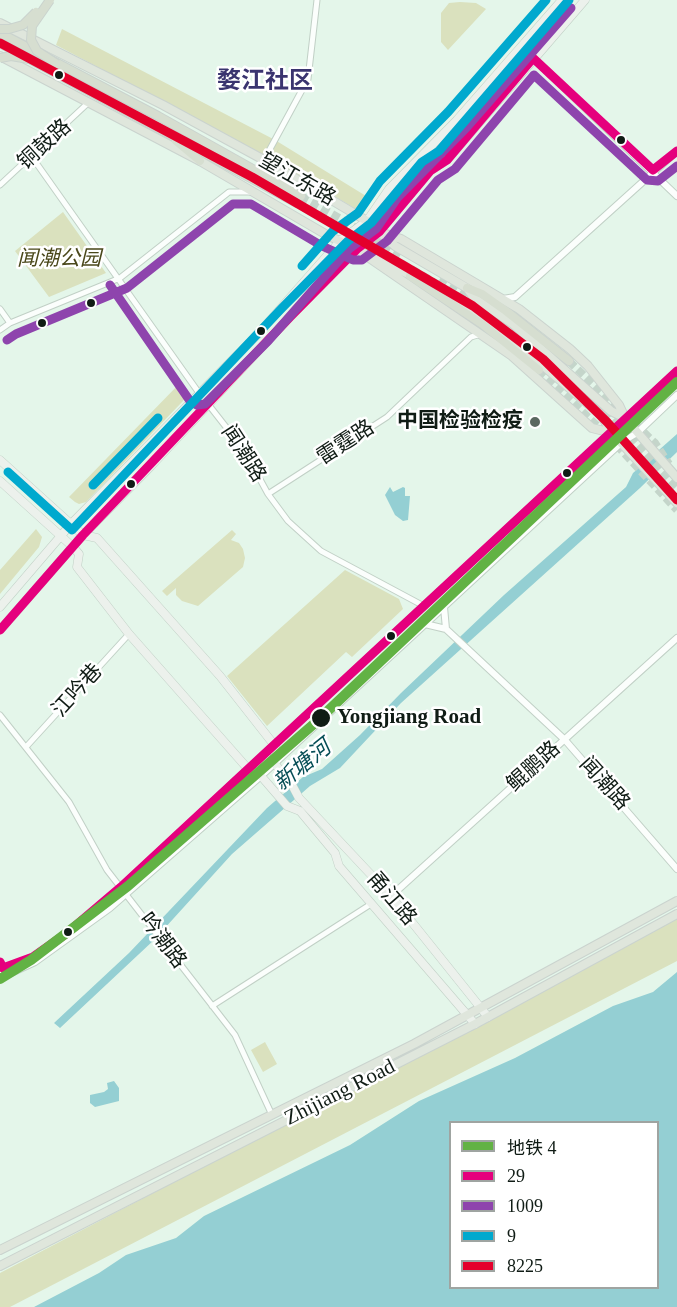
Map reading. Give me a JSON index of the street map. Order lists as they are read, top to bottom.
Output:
{
  "streets": {
    "main road": ["望江东路", "甬江路", "Zhijiang Road"],
    "street": [
      "铜鼓路",
      "雷霆路",
      "闻潮路",
      "江吟巷",
      "鲲鹏路",
      "吟潮路"
    ]
  },
  "crossings": [
    ["铜鼓路", "望江东路"],
    ["雷霆路", "闻潮路"],
    ["闻潮路", "鲲鹏路"],
    ["江吟巷", "吟潮路"],
    ["鲲鹏路", "甬江路"],
    ["甬江路", "Zhijiang Road"],
    ["吟潮路", "Zhijiang Road"]
  ],
  "districts": ["婺江社区"],
  "water": ["新塘河"],
  "parks": ["闻潮公园"],
  "places": ["中国检验检疫", "Yongjiang Road"],
  "lines": [
    "transit line 9",
    "transit line 1009",
    "transit line 8225",
    "transit line 29",
    "metro line 4"
  ],
  "legend": [
    "地铁 4",
    "29",
    "1009",
    "9",
    "8225"
  ]
}
